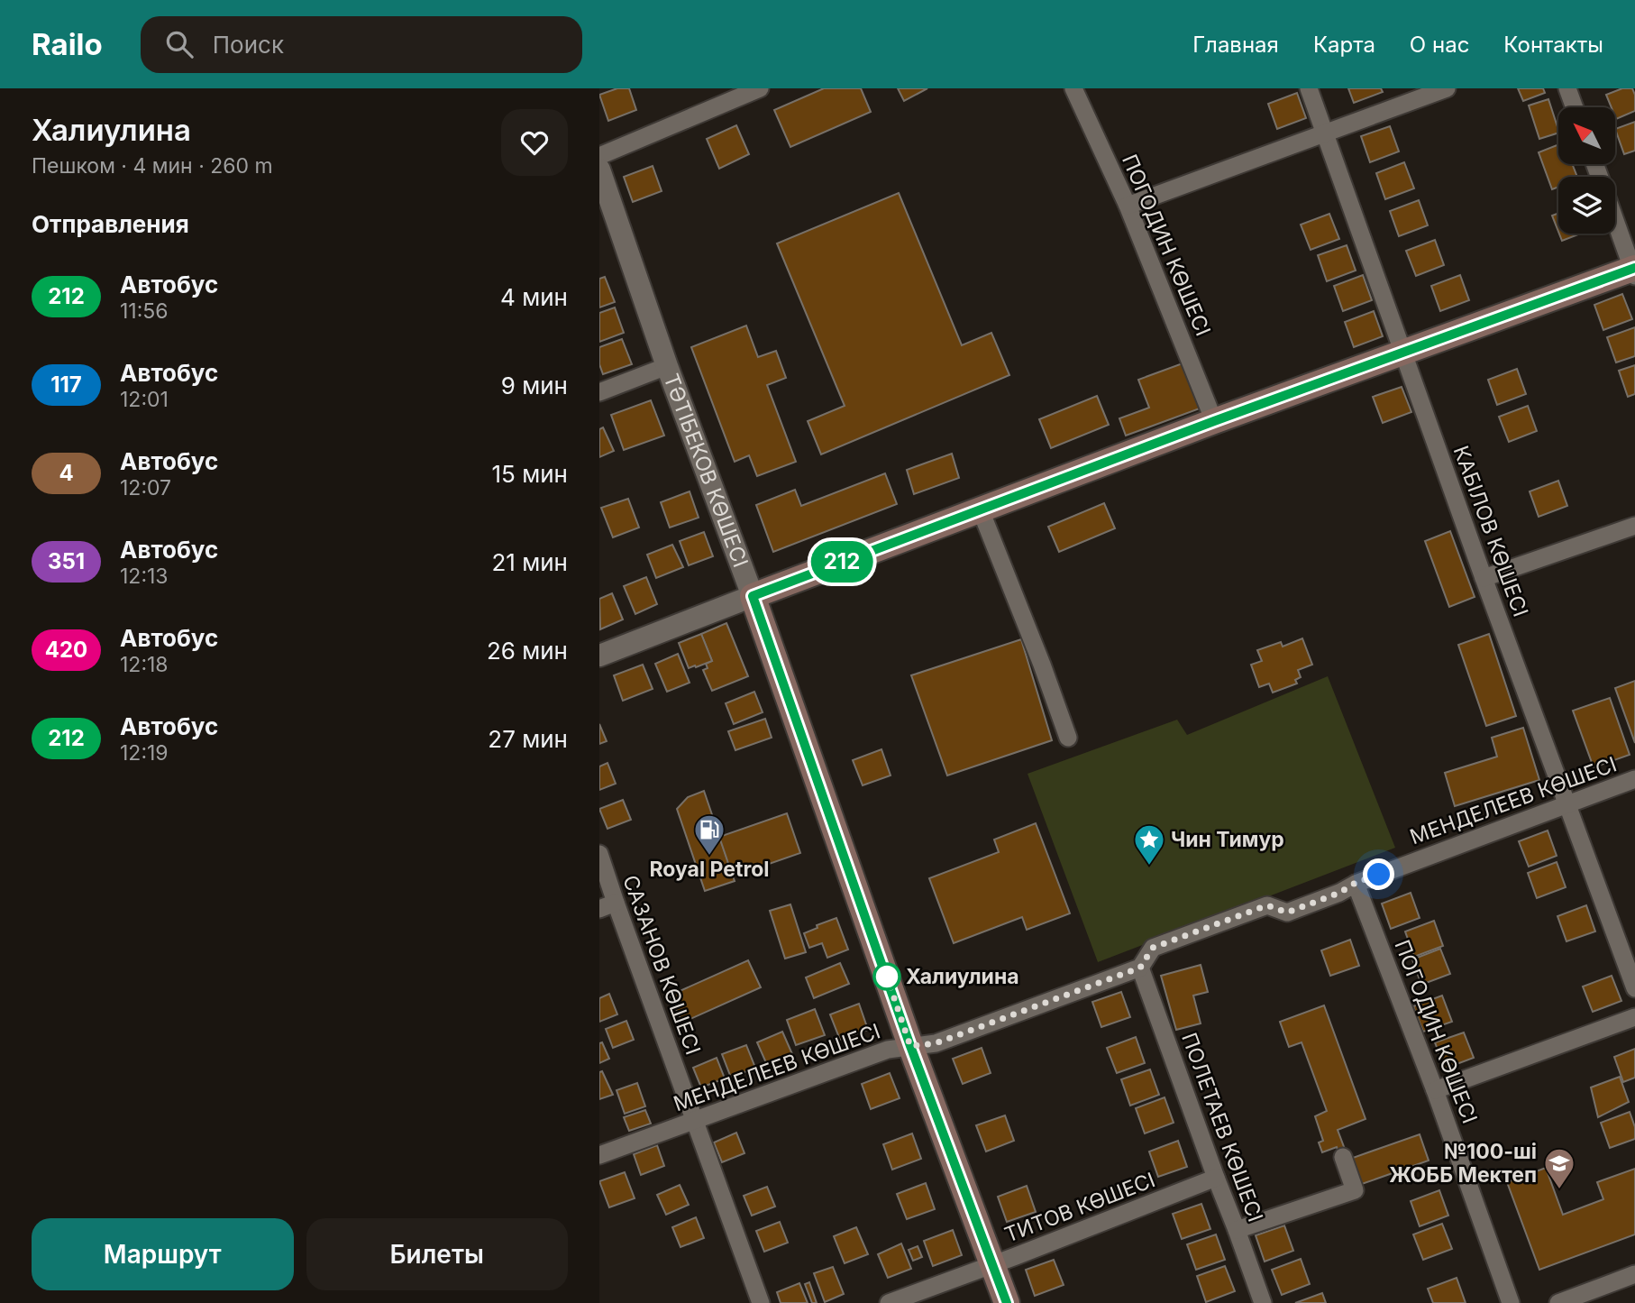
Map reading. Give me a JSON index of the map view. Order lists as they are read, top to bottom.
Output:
{
  "streets": {
    "main road": ["ТӘТІБЕКОВ КӨШЕСІ"],
    "street": [
      "ПОГОДИН КӨШЕСІ",
      "КАБІЛОВ КӨШЕСІ",
      "МЕНДЕЛЕЕВ КӨШЕСІ",
      "САЗАНОВ КӨШЕСІ",
      "ПОЛЕТАЕВ КӨШЕСІ",
      "ТИТОВ КӨШЕСІ"
    ]
  },
  "crossings": [
    ["ПОГОДИН КӨШЕСІ", "МЕНДЕЛЕЕВ КӨШЕСІ"],
    ["ТӘТІБЕКОВ КӨШЕСІ", "МЕНДЕЛЕЕВ КӨШЕСІ"],
    ["ТӘТІБЕКОВ КӨШЕСІ", "ТИТОВ КӨШЕСІ"],
    ["КАБІЛОВ КӨШЕСІ", "МЕНДЕЛЕЕВ КӨШЕСІ"],
    ["МЕНДЕЛЕЕВ КӨШЕСІ", "САЗАНОВ КӨШЕСІ"],
    ["МЕНДЕЛЕЕВ КӨШЕСІ", "ПОЛЕТАЕВ КӨШЕСІ"],
    ["ПОЛЕТАЕВ КӨШЕСІ", "ТИТОВ КӨШЕСІ"]
  ],
  "places": {
    "fuel station": ["Royal Petrol"],
    "place": ["Чин Тимур"],
    "other": ["Халиулина"],
    "school or university": ["№100-ші ЖОББ Мектеп"]
  },
  "lines": ["bus line 212"],
  "north": "top left",
  "page": {
    "header": "Railo",
    "search": "Поиск",
    "nav": [
      "Главная",
      "Карта",
      "О нас",
      "Контакты"
    ],
    "heading": [
      ["Халиулина", "Пешком · 4 мин · 260 m"],
      "Отправления"
    ],
    "on_map": "212",
    "list": [
      {
        "mark": "212",
        "name": "Автобус",
        "note": "11:56",
        "value": "4 мин"
      },
      {
        "mark": "117",
        "name": "Автобус",
        "note": "12:01",
        "value": "9 мин"
      },
      {
        "mark": "4",
        "name": "Автобус",
        "note": "12:07",
        "value": "15 мин"
      },
      {
        "mark": "351",
        "name": "Автобус",
        "note": "12:13",
        "value": "21 мин"
      },
      {
        "mark": "420",
        "name": "Автобус",
        "note": "12:18",
        "value": "26 мин"
      },
      {
        "mark": "212",
        "name": "Автобус",
        "note": "12:19",
        "value": "27 мин"
      }
    ],
    "buttons": ["Маршрут", "Билеты"]
  }
}
